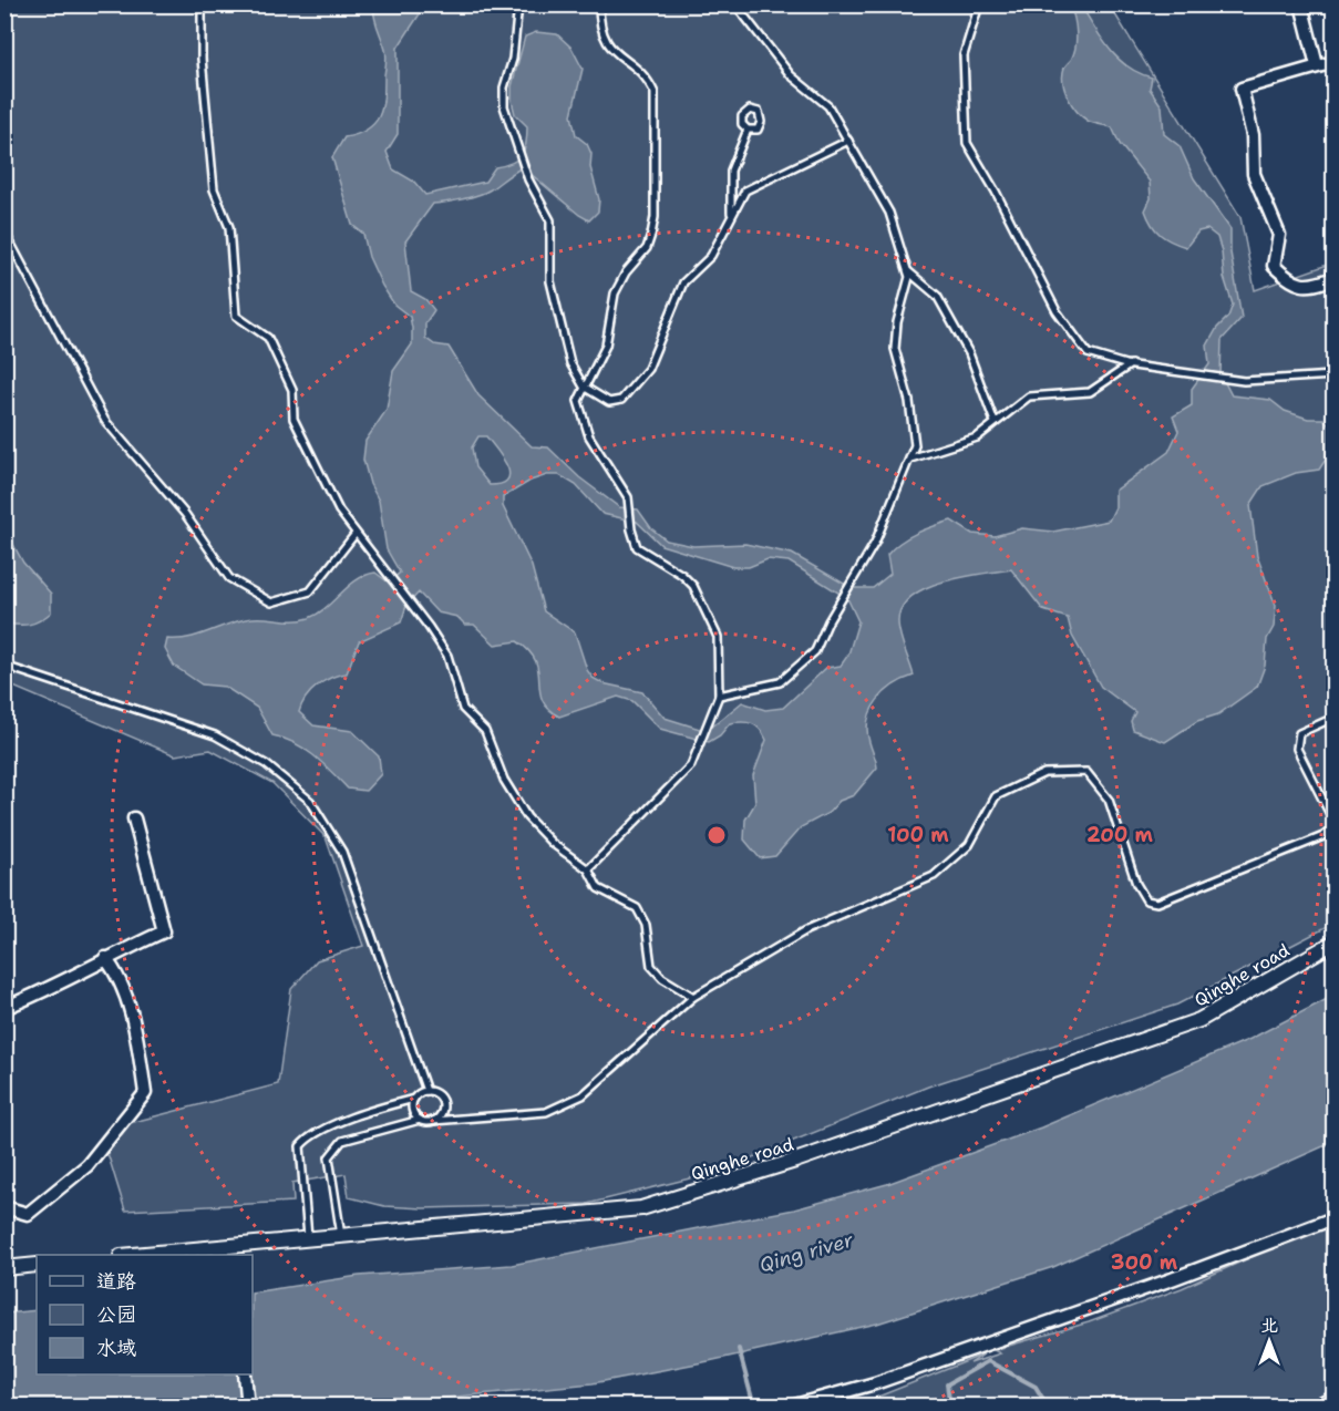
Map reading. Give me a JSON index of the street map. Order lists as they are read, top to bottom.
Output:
{
  "streets": {
    "street": ["Qinghe road"]
  },
  "water": ["Qing river"],
  "legend": ["道路", "公园", "水域"],
  "north": "top",
  "rings": ["100 m", "200 m", "300 m"]
}
